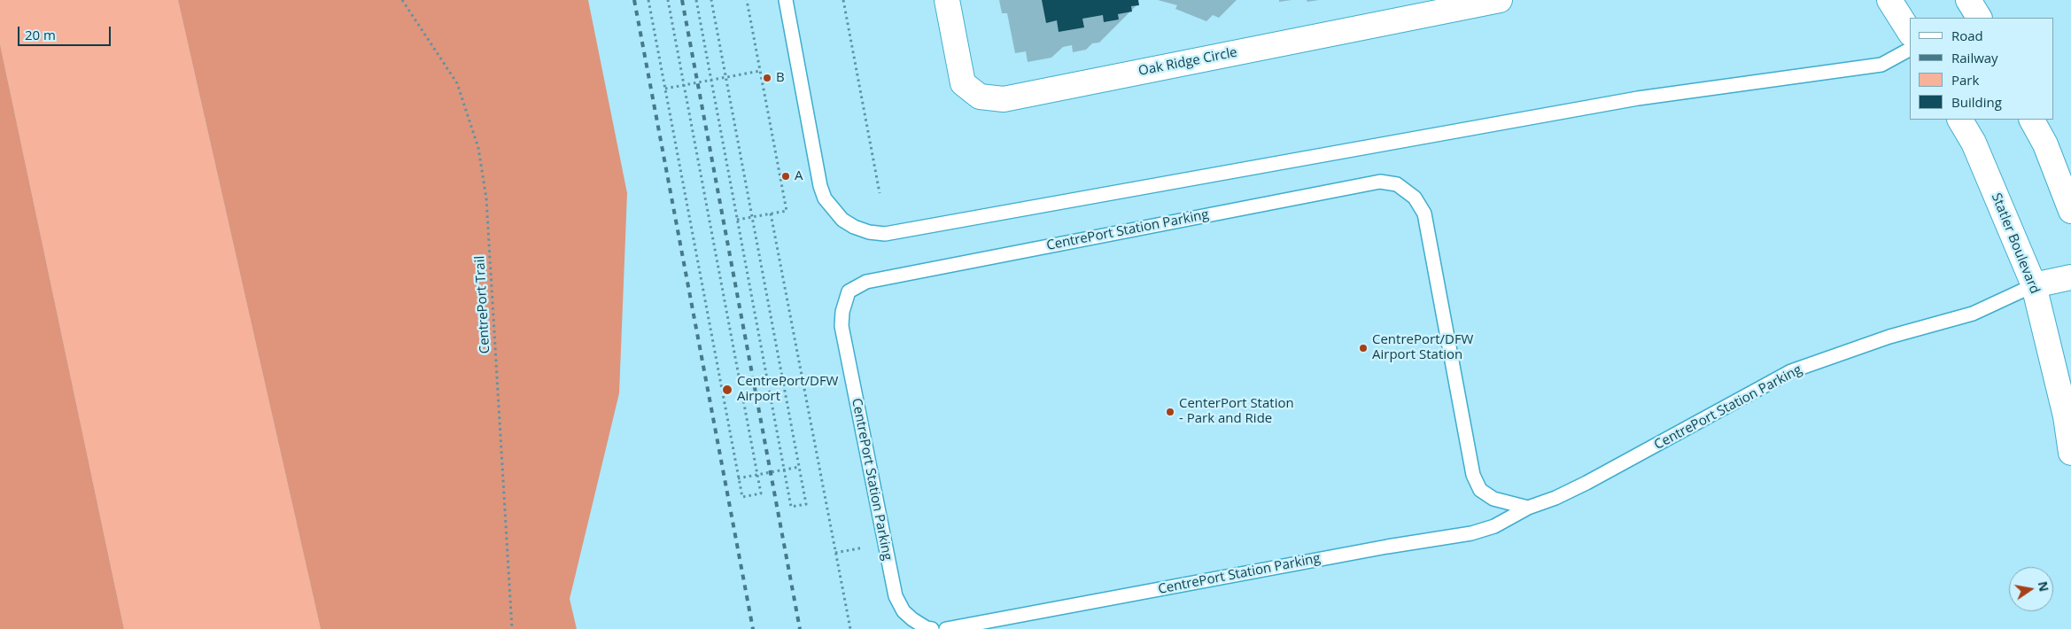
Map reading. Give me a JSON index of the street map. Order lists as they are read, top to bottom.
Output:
{
  "streets": {
    "street": ["Oak Ridge Circle", "Statler Boulevard"],
    "lane": ["CentrePort Station Parking"],
    "path": ["CentrePort Trail"]
  },
  "crossings": [
    ["CentrePort Station Parking", "Statler Boulevard"]
  ],
  "places": [
    "B",
    "A",
    "CentrePort/DFW Airport Station",
    "CentrePort/DFW Airport",
    "CenterPort Station - Park and Ride"
  ],
  "legend": [
    "Road",
    "Railway",
    "Park",
    "Building"
  ],
  "scale_bar": "20 m",
  "north": "right"
}
